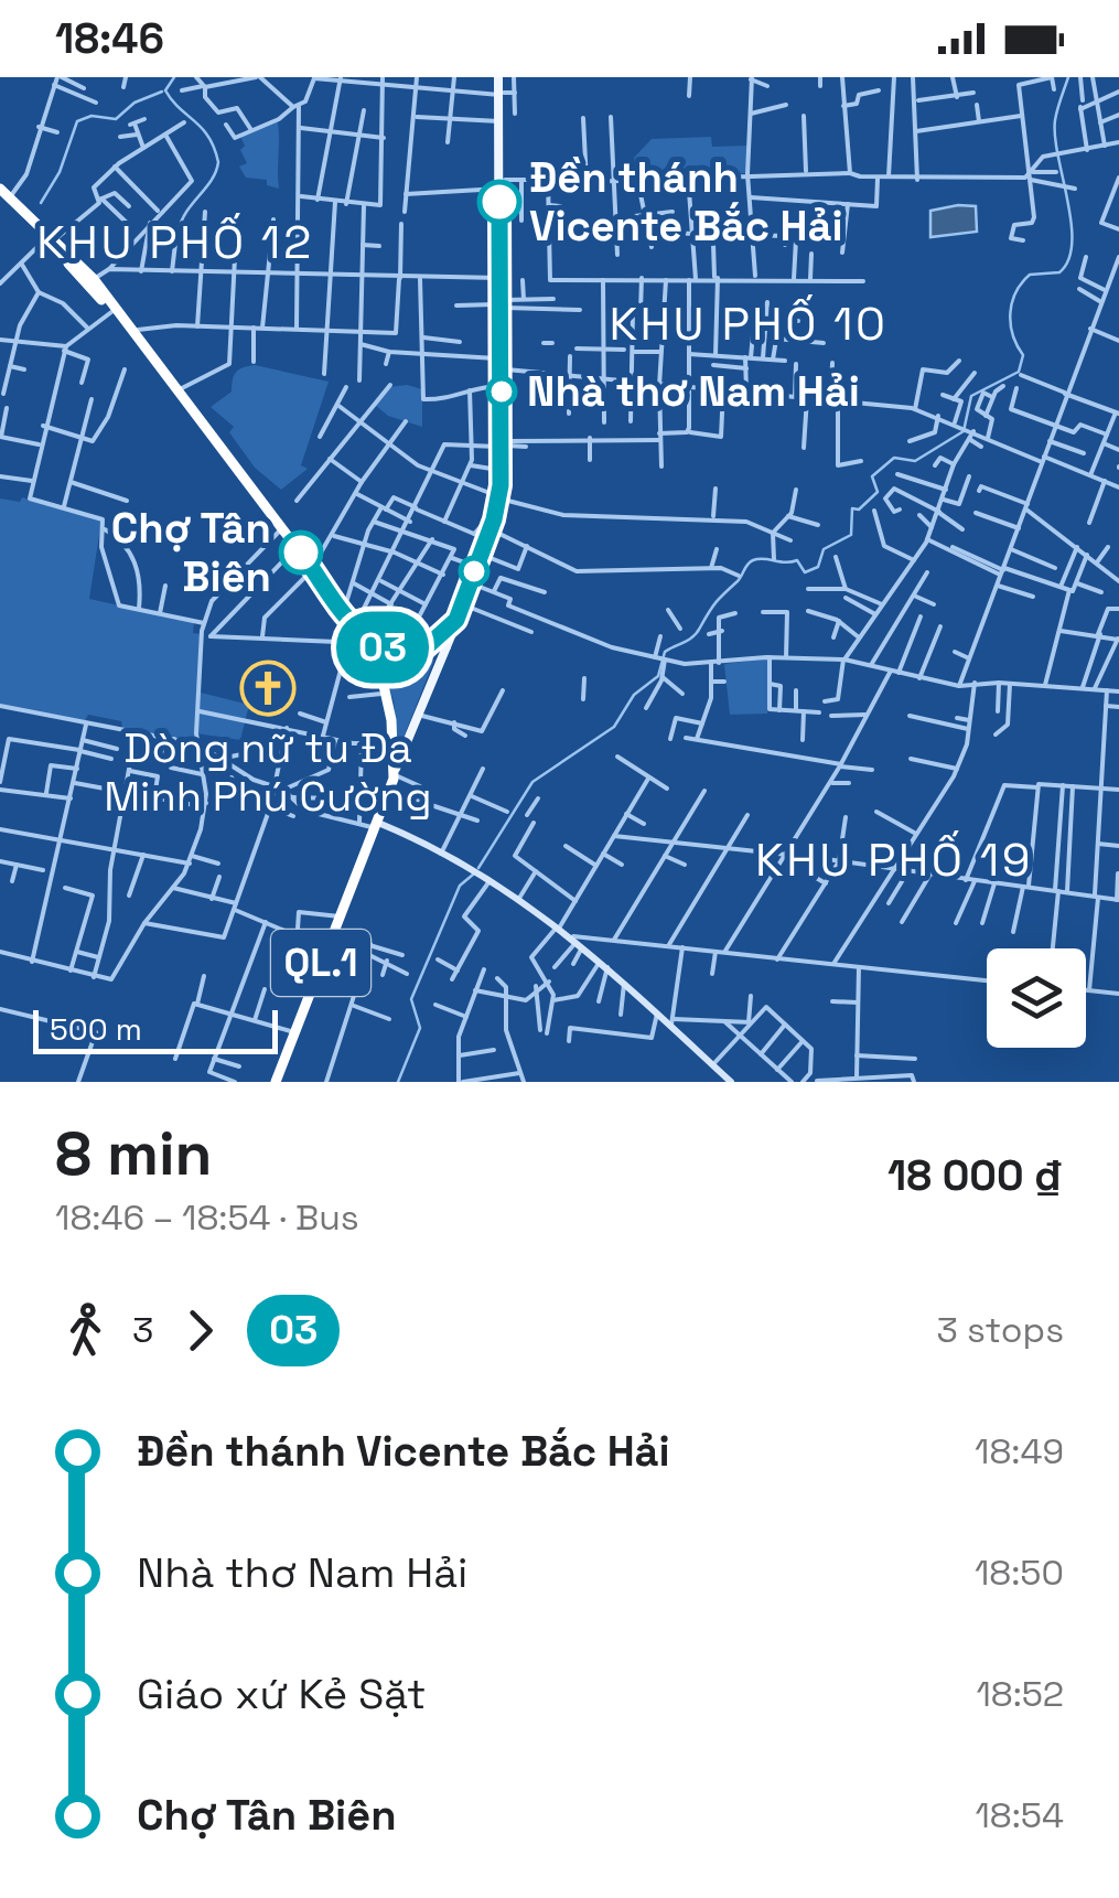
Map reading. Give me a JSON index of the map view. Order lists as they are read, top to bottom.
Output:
{
  "streets": {
    "highway": ["QL.1"]
  },
  "districts": ["KHU PHỐ 12", "KHU PHỐ 10", "KHU PHỐ 19"],
  "places": {
    "other": ["Đền thánh Vicente Bắc Hải", "Nhà thơ Nam Hải", "Chợ Tân Biên"],
    "church": ["Dòng nữ tu Đa Minh Phú Cường"]
  },
  "lines": ["bus line 03"],
  "scale_bar": "500 m",
  "page": {
    "status": "18:46",
    "on_map": "03",
    "scale": "500 m",
    "heading": ["8 min", "18:46 – 18:54 · Bus", "18 000 ₫"],
    "legs": ["3", "03", "3 stops"],
    "list": [
      {
        "name": "Đền thánh Vicente Bắc Hải",
        "value": "18:49"
      },
      {
        "name": "Nhà thơ Nam Hải",
        "value": "18:50"
      },
      {
        "name": "Giáo xứ Kẻ Sặt",
        "value": "18:52"
      },
      {
        "name": "Chợ Tân Biên",
        "value": "18:54"
      }
    ]
  }
}
